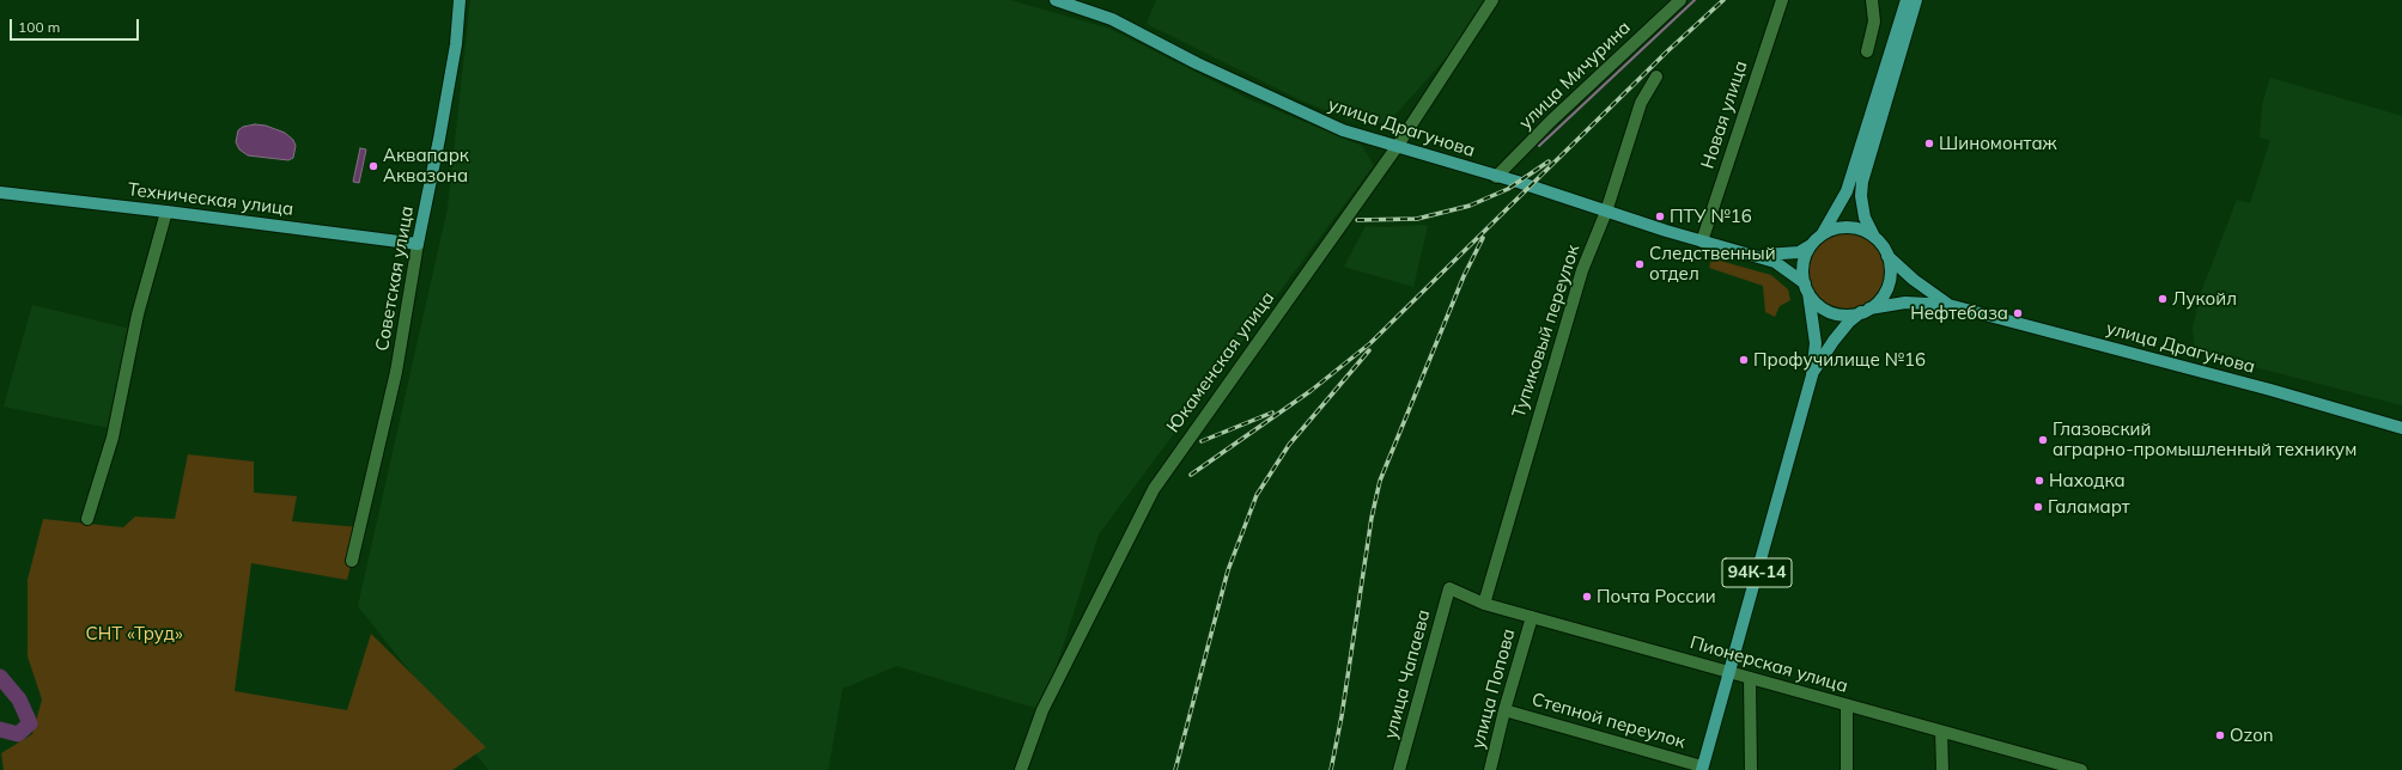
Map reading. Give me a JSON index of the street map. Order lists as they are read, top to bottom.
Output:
{
  "streets": {
    "main road": [
      "улица Драгунова",
      "Техническая улица",
      "Советская улица",
      "94К-14"
    ],
    "street": [
      "улица Мичурина",
      "Новая улица",
      "Тупиковый переулок",
      "Юкаменская улица",
      "Пионерская улица",
      "улица Чапаева",
      "улица Попова",
      "Степной переулок"
    ]
  },
  "crossings": [
    ["улица Мичурина", "улица Драгунова"],
    ["Новая улица", "улица Драгунова"],
    ["улица Драгунова", "Тупиковый переулок"],
    ["улица Драгунова", "Юкаменская улица"],
    ["Техническая улица", "Советская улица"],
    ["Тупиковый переулок", "Пионерская улица"],
    ["94К-14", "Пионерская улица"],
    ["94К-14", "Степной переулок"],
    ["Пионерская улица", "улица Чапаева"],
    ["Пионерская улица", "улица Попова"],
    ["улица Попова", "Степной переулок"]
  ],
  "parks": ["СНТ «Труд»"],
  "places": [
    "Шиномонтаж",
    "Аквапарк Аквазона",
    "ПТУ №16",
    "Следственный отдел",
    "Лукойл",
    "Нефтебаза",
    "Профучилище №16",
    "Глазовский аграрно-промышленный техникум",
    "Находка",
    "Галамарт",
    "Почта России",
    "Ozon"
  ],
  "scale_bar": "100 m"
}
